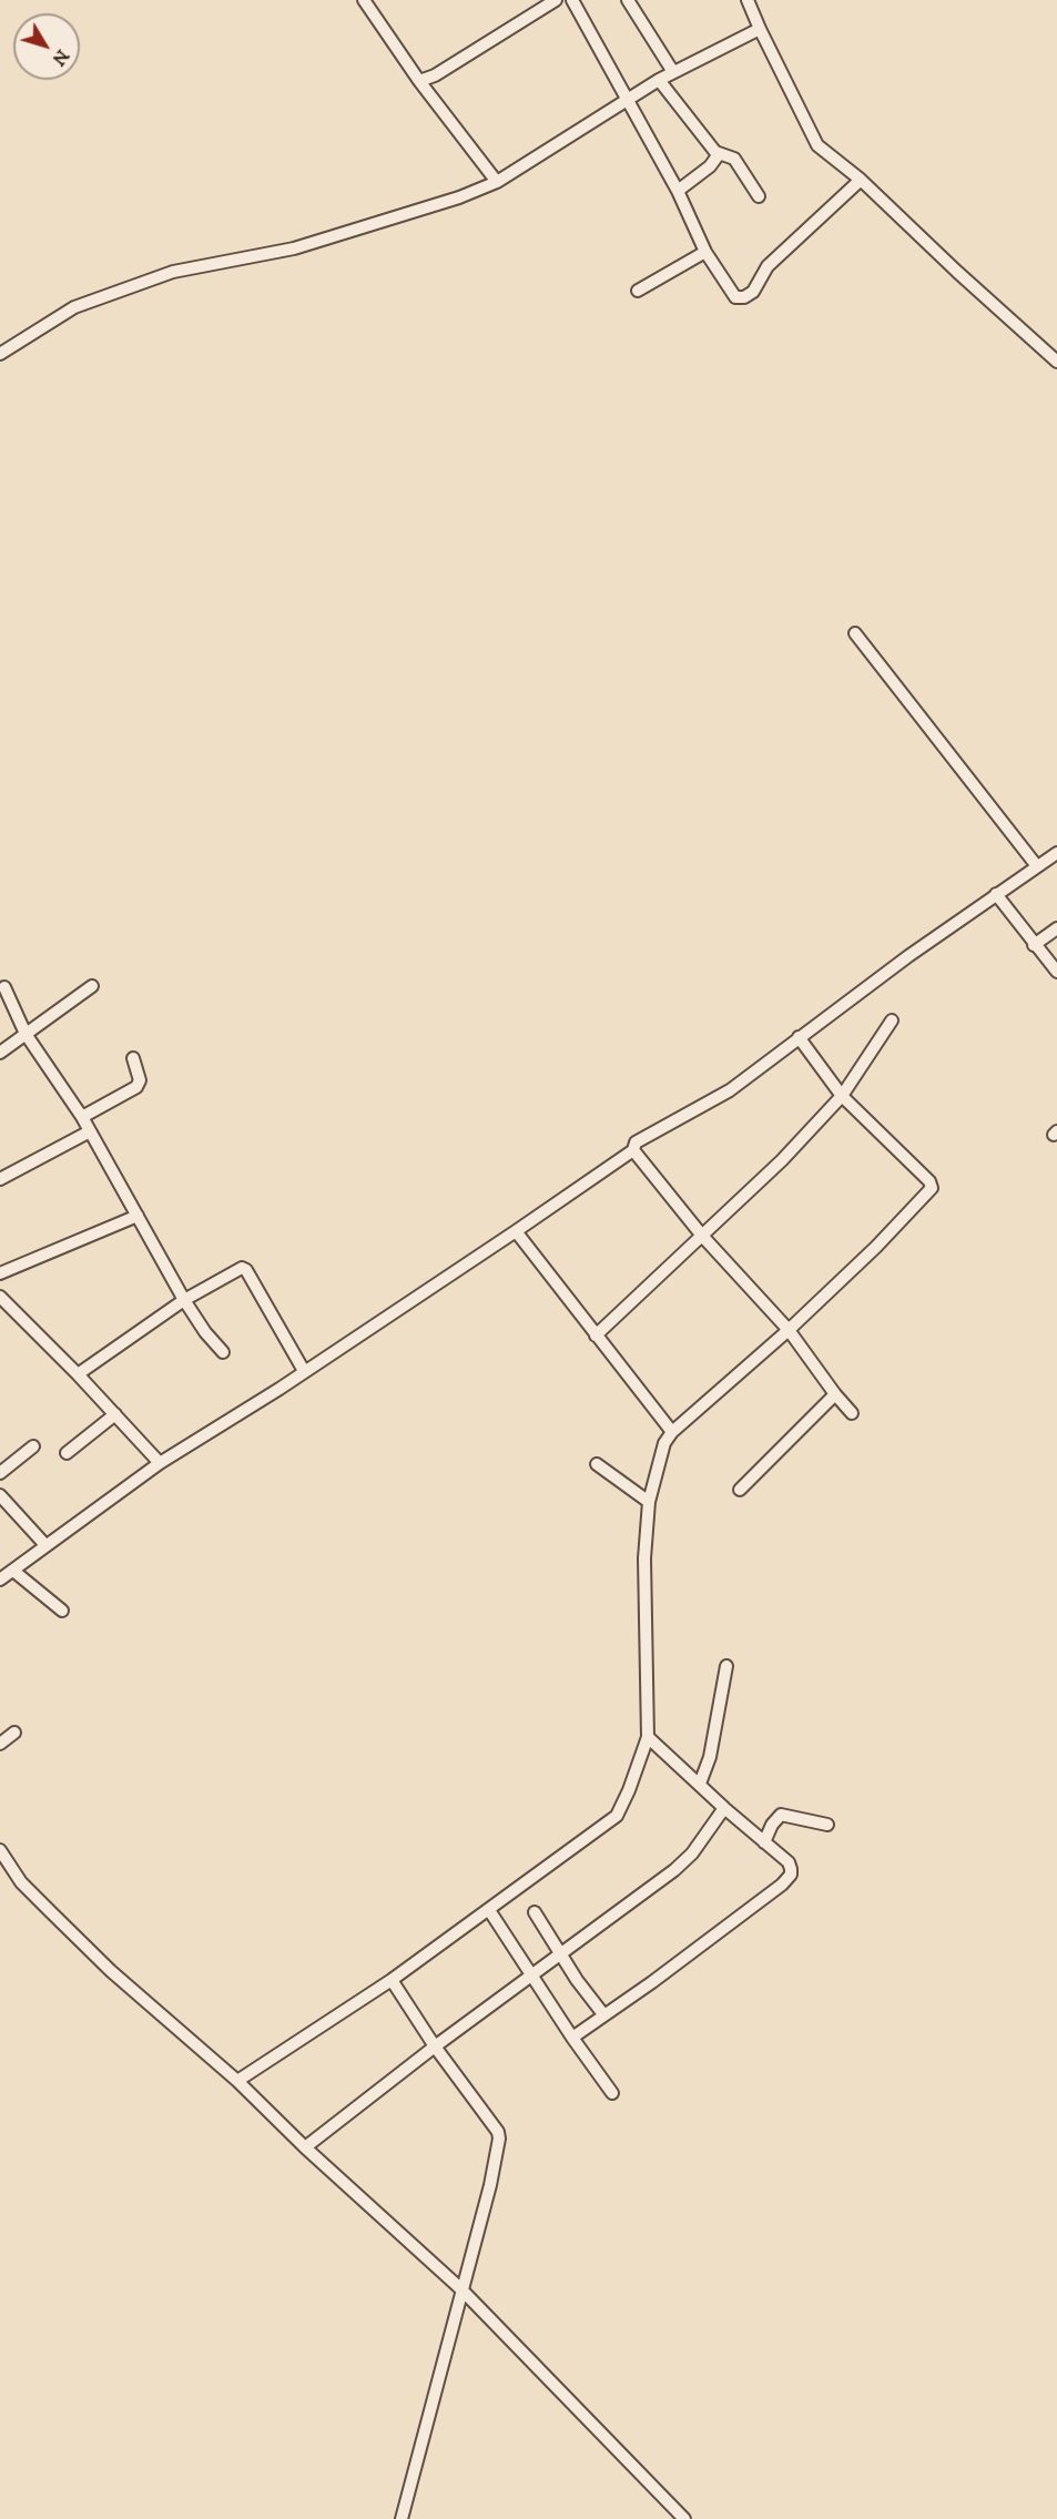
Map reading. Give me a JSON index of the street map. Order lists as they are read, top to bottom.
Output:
{
  "north": "bottom right"
}
